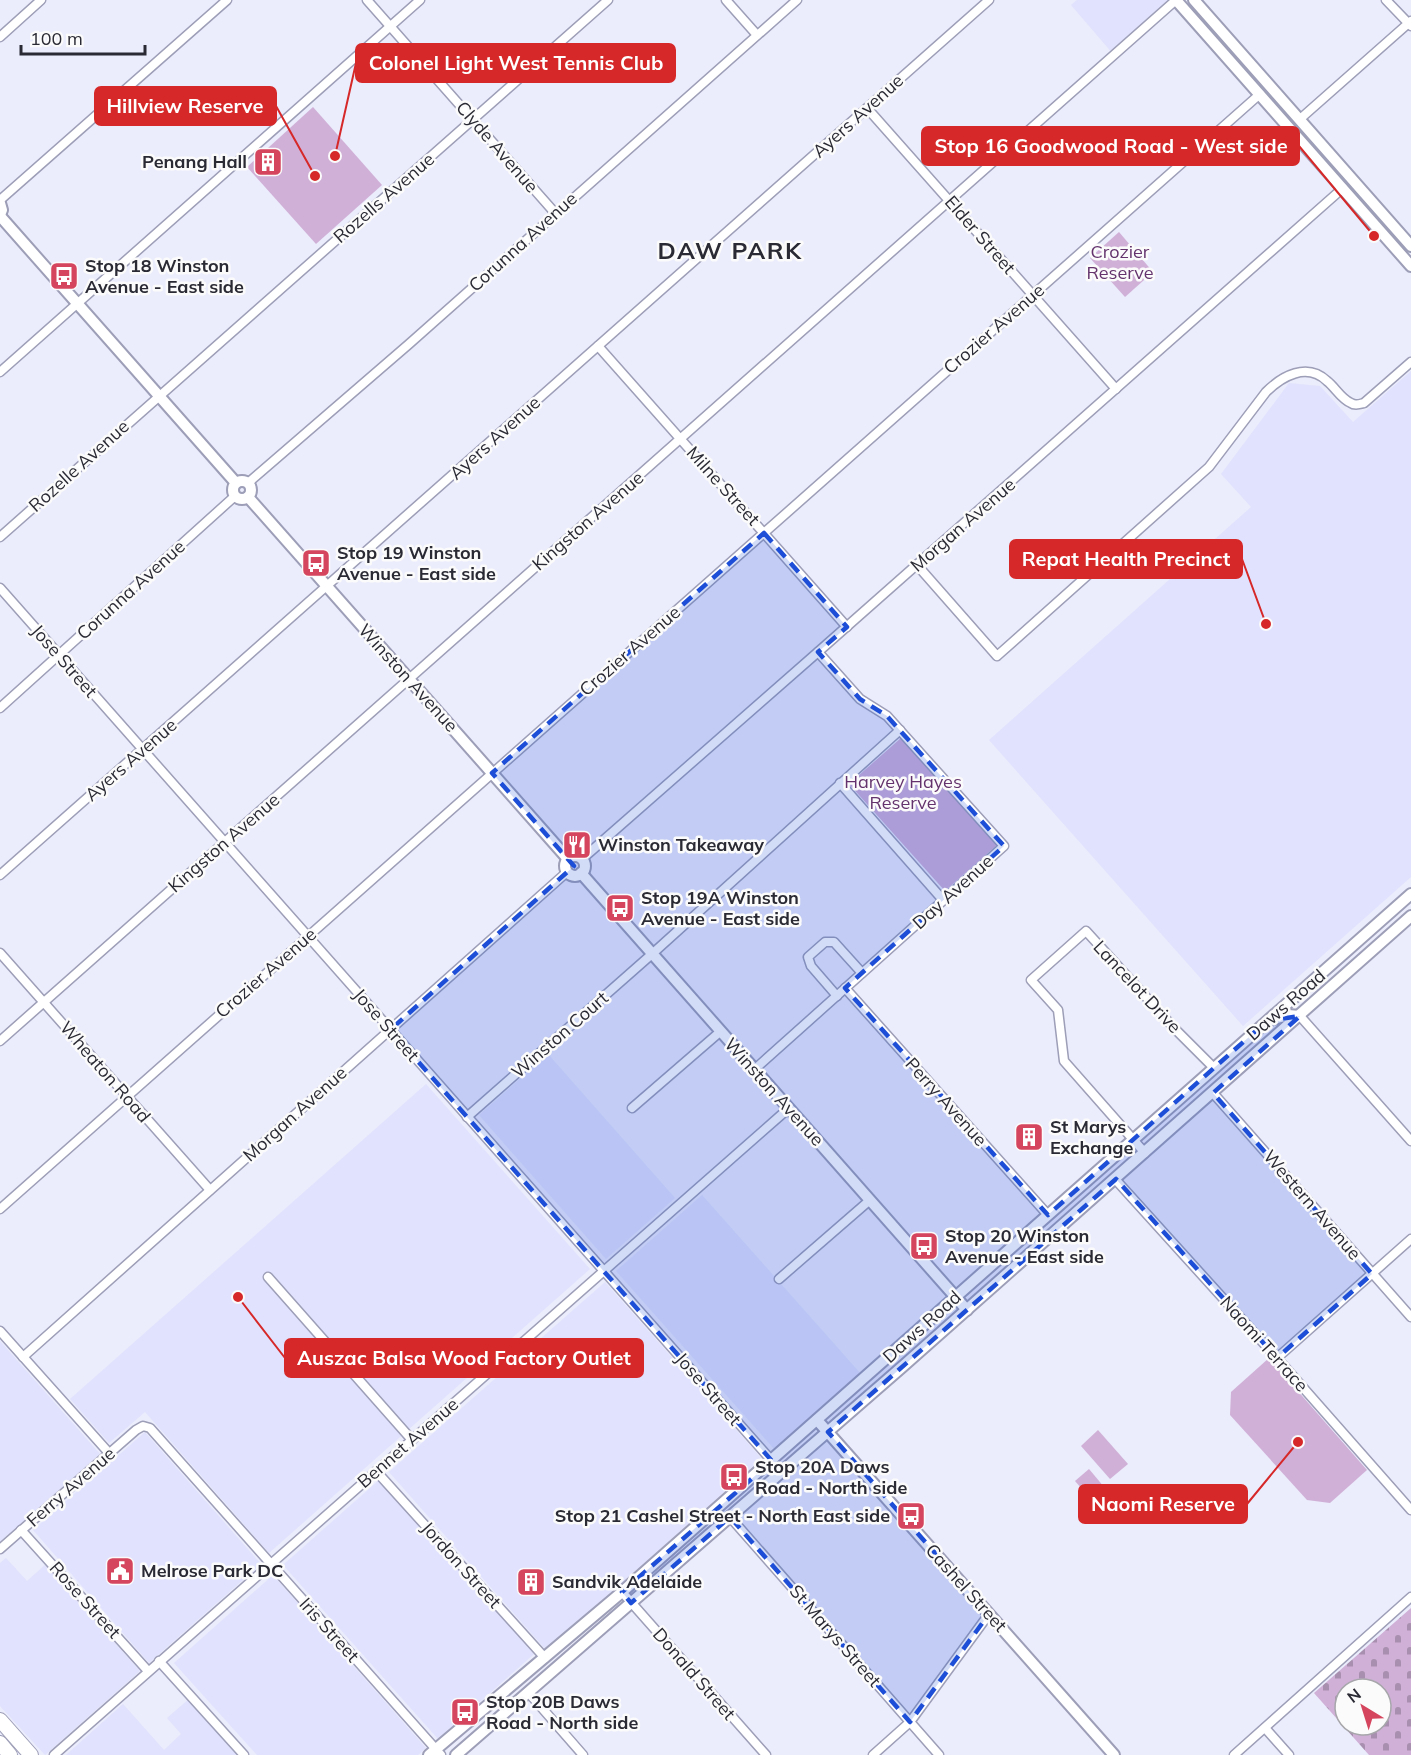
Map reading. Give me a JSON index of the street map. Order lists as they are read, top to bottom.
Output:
{
  "streets": {
    "main road": ["Winston Avenue", "Daws Road", "Cashel Street"],
    "street": [
      "Ayers Avenue",
      "Clyde Avenue",
      "Rozells Avenue",
      "Elder Street",
      "Corunna Avenue",
      "Crozier Avenue",
      "Rozelle Avenue",
      "Milne Street",
      "Kingston Avenue",
      "Morgan Avenue",
      "Jose Street",
      "Day Avenue",
      "Lancelot Drive",
      "Winston Court",
      "Wheaton Road",
      "Perry Avenue",
      "Western Avenue",
      "Naomi Terrace",
      "Bennet Avenue",
      "Ferry Avenue",
      "Jordon Street",
      "Rose Street",
      "Iris Street",
      "St Marys Street",
      "Donald Street"
    ]
  },
  "crossings": [
    ["Ayers Avenue", "Elder Street"],
    ["Ayers Avenue", "Milne Street"],
    ["Ayers Avenue", "Jose Street"],
    ["Ayers Avenue", "Winston Avenue"],
    ["Clyde Avenue", "Rozells Avenue"],
    ["Clyde Avenue", "Corunna Avenue"],
    ["Rozells Avenue", "Rozelle Avenue"],
    ["Elder Street", "Crozier Avenue"],
    ["Elder Street", "Kingston Avenue"],
    ["Elder Street", "Morgan Avenue"],
    ["Corunna Avenue", "Jose Street"],
    ["Corunna Avenue", "Winston Avenue"],
    ["Crozier Avenue", "Milne Street"],
    ["Crozier Avenue", "Jose Street"],
    ["Crozier Avenue", "Winston Avenue"],
    ["Crozier Avenue", "Wheaton Road"],
    ["Milne Street", "Kingston Avenue"],
    ["Milne Street", "Morgan Avenue"],
    ["Kingston Avenue", "Jose Street"],
    ["Kingston Avenue", "Winston Avenue"],
    ["Kingston Avenue", "Wheaton Road"],
    ["Morgan Avenue", "Jose Street"],
    ["Morgan Avenue", "Winston Avenue"],
    ["Morgan Avenue", "Day Avenue"],
    ["Morgan Avenue", "Wheaton Road"],
    ["Jose Street", "Daws Road"],
    ["Jose Street", "Winston Court"],
    ["Jose Street", "Bennet Avenue"],
    ["Winston Avenue", "Day Avenue"],
    ["Winston Avenue", "Daws Road"],
    ["Winston Avenue", "Winston Court"],
    ["Winston Avenue", "Bennet Avenue"],
    ["Day Avenue", "Winston Court"],
    ["Day Avenue", "Perry Avenue"],
    ["Lancelot Drive", "Daws Road"],
    ["Daws Road", "Perry Avenue"],
    ["Daws Road", "Western Avenue"],
    ["Daws Road", "Naomi Terrace"],
    ["Daws Road", "Jordon Street"],
    ["Daws Road", "Cashel Street"],
    ["Daws Road", "Iris Street"],
    ["Daws Road", "St Marys Street"],
    ["Daws Road", "Donald Street"],
    ["Bennet Avenue", "Jordon Street"],
    ["Bennet Avenue", "Rose Street"],
    ["Bennet Avenue", "Iris Street"],
    ["Ferry Avenue", "Rose Street"],
    ["Ferry Avenue", "Iris Street"]
  ],
  "districts": ["DAW PARK"],
  "parks": ["Crozier Reserve", "Harvey Hayes Reserve"],
  "places": {
    "other": [
      "Colonel Light West Tennis Club",
      "Hillview Reserve",
      "Stop 16 Goodwood Road - West side",
      "Repat Health Precinct",
      "Auszac Balsa Wood Factory Outlet",
      "Naomi Reserve"
    ],
    "building": ["Penang Hall", "St Marys Exchange", "Sandvik Adelaide"],
    "bus stop": [
      "Stop 18 Winston Avenue - East side",
      "Stop 19 Winston Avenue - East side",
      "Stop 19A Winston Avenue - East side",
      "Stop 20 Winston Avenue - East side",
      "Stop 20A Daws Road - North side",
      "Stop 21 Cashel Street - North East side",
      "Stop 20B Daws Road - North side"
    ],
    "restaurant": ["Winston Takeaway"],
    "public building": ["Melrose Park DC"]
  },
  "scale_bar": "100 m",
  "north": "top left"
}
